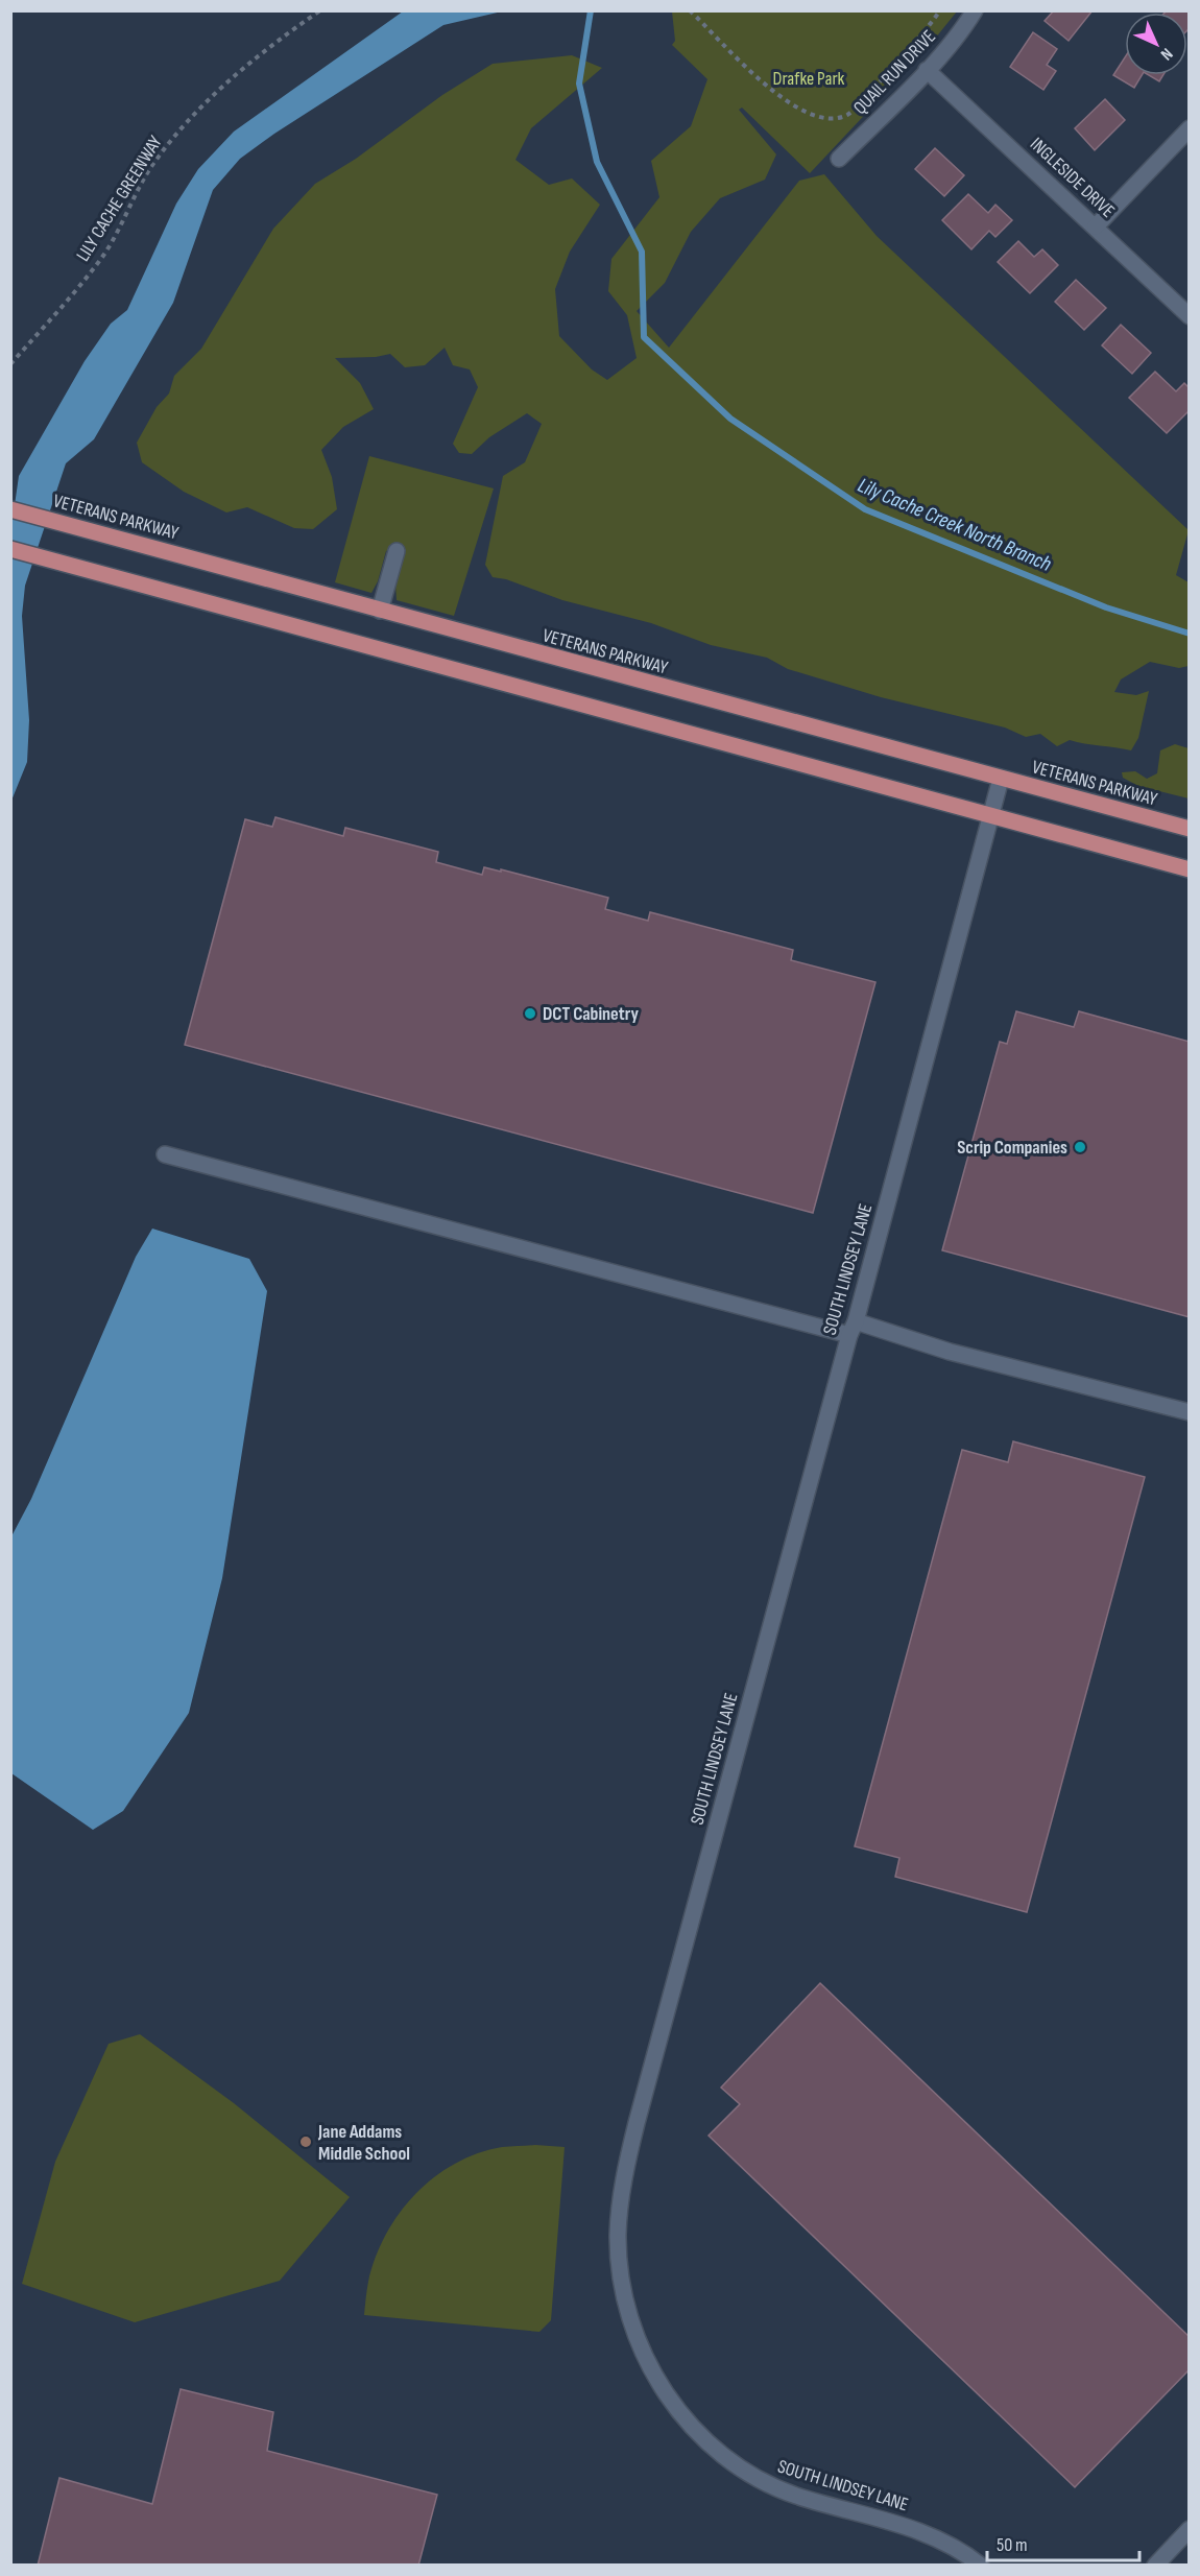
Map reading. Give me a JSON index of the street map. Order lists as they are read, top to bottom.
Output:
{
  "streets": {
    "main road": ["VETERANS PARKWAY"],
    "street": ["QUAIL RUN DRIVE", "INGLESIDE DRIVE", "SOUTH LINDSEY LANE"],
    "path": ["LILY CACHE GREENWAY"]
  },
  "crossings": [
    ["QUAIL RUN DRIVE", "INGLESIDE DRIVE"],
    ["VETERANS PARKWAY", "SOUTH LINDSEY LANE"]
  ],
  "water": ["Lily Cache Creek North Branch"],
  "parks": ["Drafke Park"],
  "places": ["DCT Cabinetry", "Scrip Companies", "Jane Addams Middle School"],
  "scale_bar": "50 m",
  "north": "bottom right"
}
